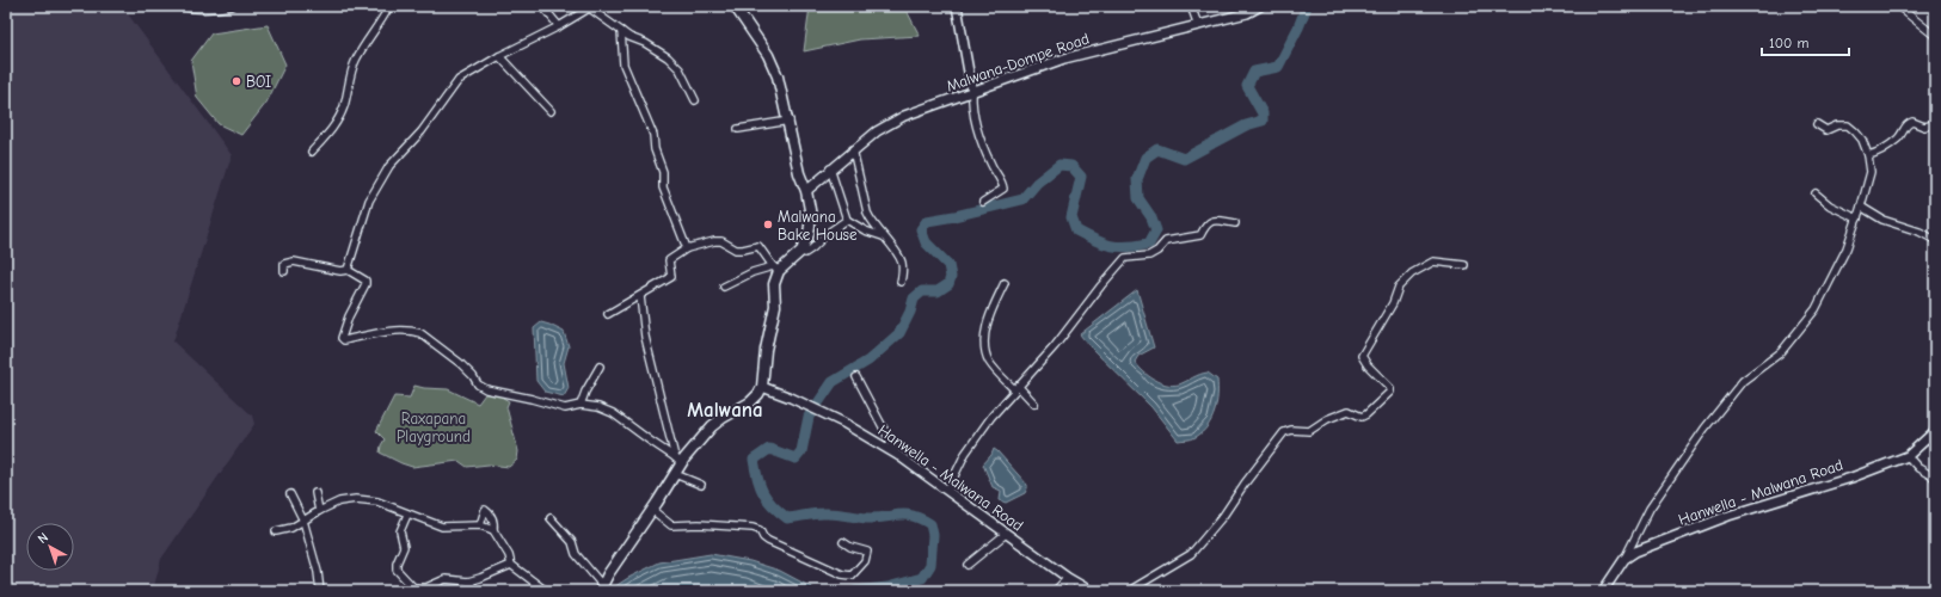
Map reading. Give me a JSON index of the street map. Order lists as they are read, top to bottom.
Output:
{
  "streets": {
    "street": ["Malwana-Dompe Road", "Hanwella - Malwana Road"]
  },
  "districts": ["Malwana"],
  "parks": ["Raxapana Playground"],
  "places": ["BOI", "Malwana Bake House"],
  "scale_bar": "100 m",
  "north": "top left"
}
